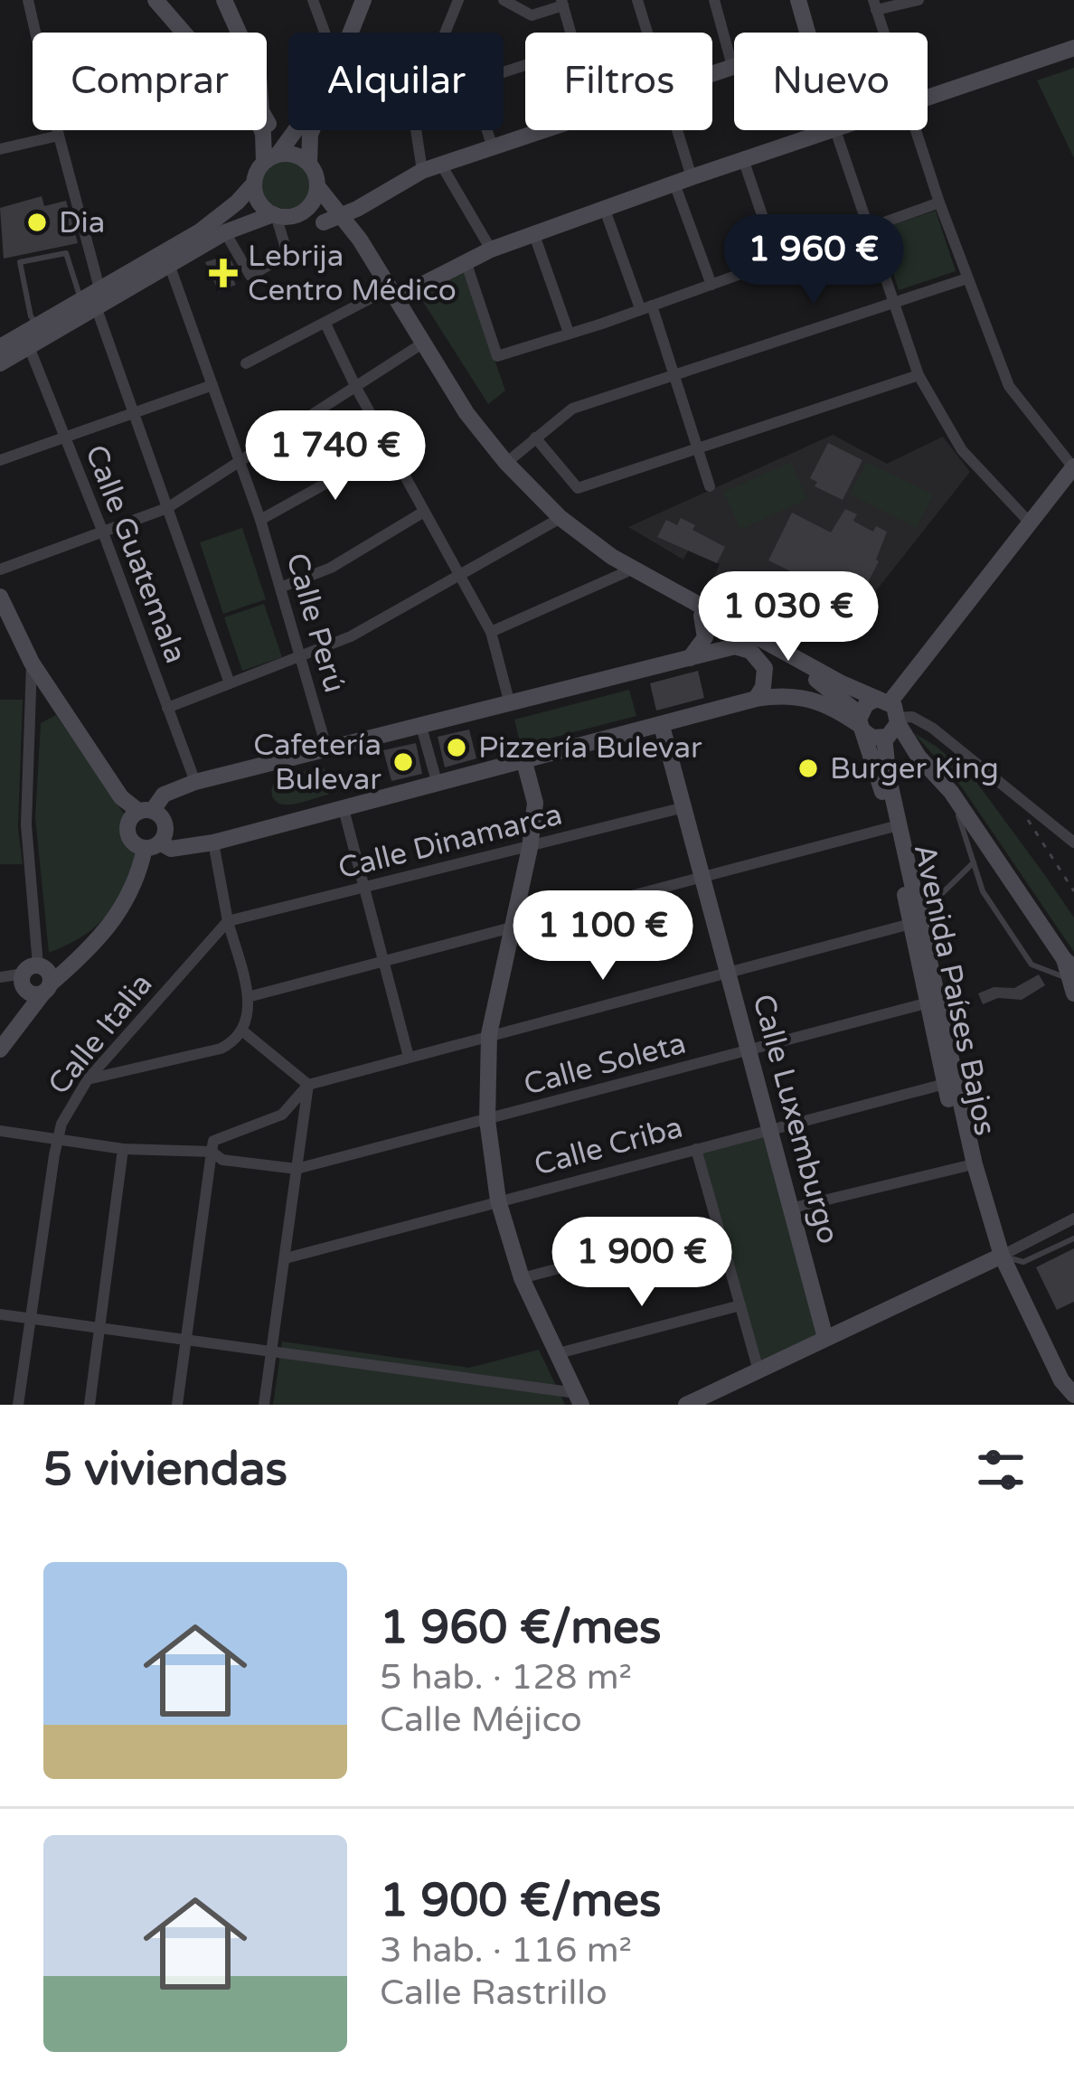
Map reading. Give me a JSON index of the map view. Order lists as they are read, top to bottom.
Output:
{
  "streets": {
    "street": [
      "Calle Guatemala",
      "Calle Perú",
      "Calle Dinamarca",
      "Avenida Países Bajos",
      "Calle Italia",
      "Calle Soleta",
      "Calle Luxemburgo",
      "Calle Criba"
    ]
  },
  "crossings": [
    ["Calle Dinamarca", "Calle Italia"],
    ["Calle Dinamarca", "Calle Luxemburgo"],
    ["Avenida Países Bajos", "Calle Soleta"],
    ["Avenida Países Bajos", "Calle Criba"],
    ["Calle Soleta", "Calle Luxemburgo"],
    ["Calle Luxemburgo", "Calle Criba"]
  ],
  "places": {
    "other": [
      "Dia",
      "Pizzería Bulevar",
      "Cafetería Bulevar",
      "Burger King"
    ],
    "health": ["Lebrija Centro Médico"]
  },
  "page": {
    "chip": [
      "Comprar",
      "Alquilar",
      "Filtros",
      "Nuevo"
    ],
    "price": [
      "1 960 €",
      "1 740 €",
      "1 030 €",
      "1 100 €",
      "1 900 €"
    ],
    "heading": "5 viviendas",
    "list": [
      {
        "name": "1 960 €/mes",
        "note": "5 hab. · 128 m² · Calle Méjico"
      },
      {
        "name": "1 900 €/mes",
        "note": "3 hab. · 116 m² · Calle Rastrillo"
      }
    ]
  }
}
